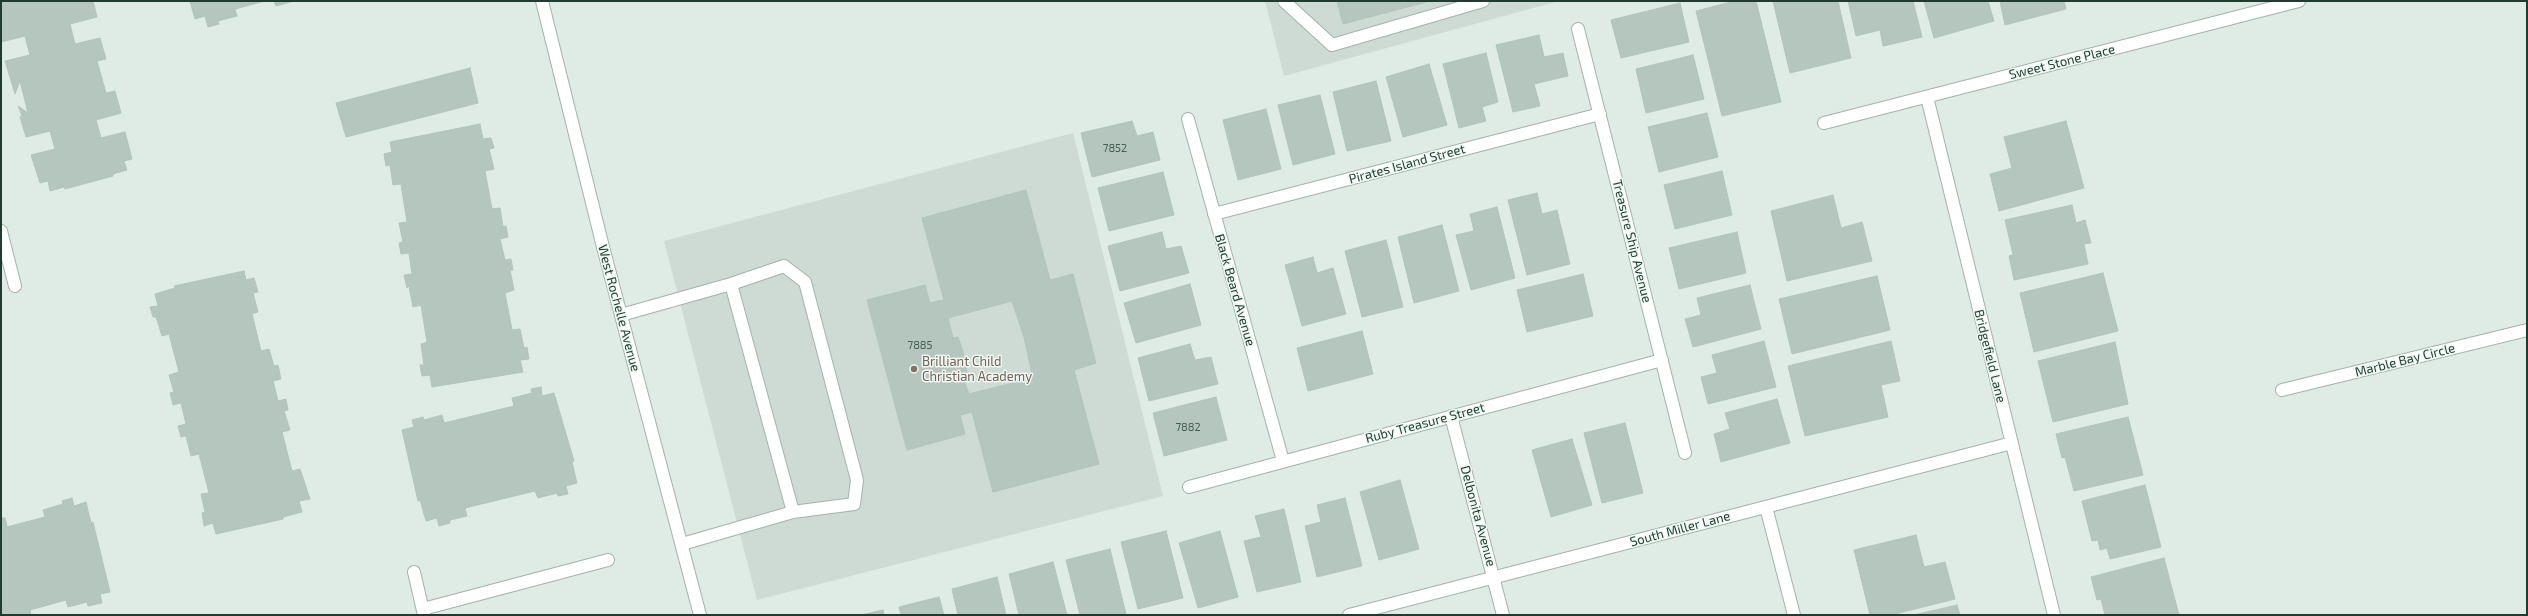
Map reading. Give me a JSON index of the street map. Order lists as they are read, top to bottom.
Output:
{
  "streets": {
    "street": [
      "Sweet Stone Place",
      "Pirates Island Street",
      "Treasure Ship Avenue",
      "Black Beard Avenue",
      "West Rochelle Avenue",
      "Bridgefield Lane",
      "Marble Bay Circle",
      "Ruby Treasure Street",
      "Delbonita Avenue",
      "South Miller Lane"
    ]
  },
  "crossings": [
    ["Sweet Stone Place", "Bridgefield Lane"],
    ["Pirates Island Street", "Treasure Ship Avenue"],
    ["Pirates Island Street", "Black Beard Avenue"],
    ["Treasure Ship Avenue", "Ruby Treasure Street"],
    ["Black Beard Avenue", "Ruby Treasure Street"],
    ["Bridgefield Lane", "South Miller Lane"],
    ["Ruby Treasure Street", "Delbonita Avenue"],
    ["Delbonita Avenue", "South Miller Lane"]
  ],
  "places": ["Brilliant Child Christian Academy"],
  "house_numbers": ["7852", "7885", "7882"]
}
